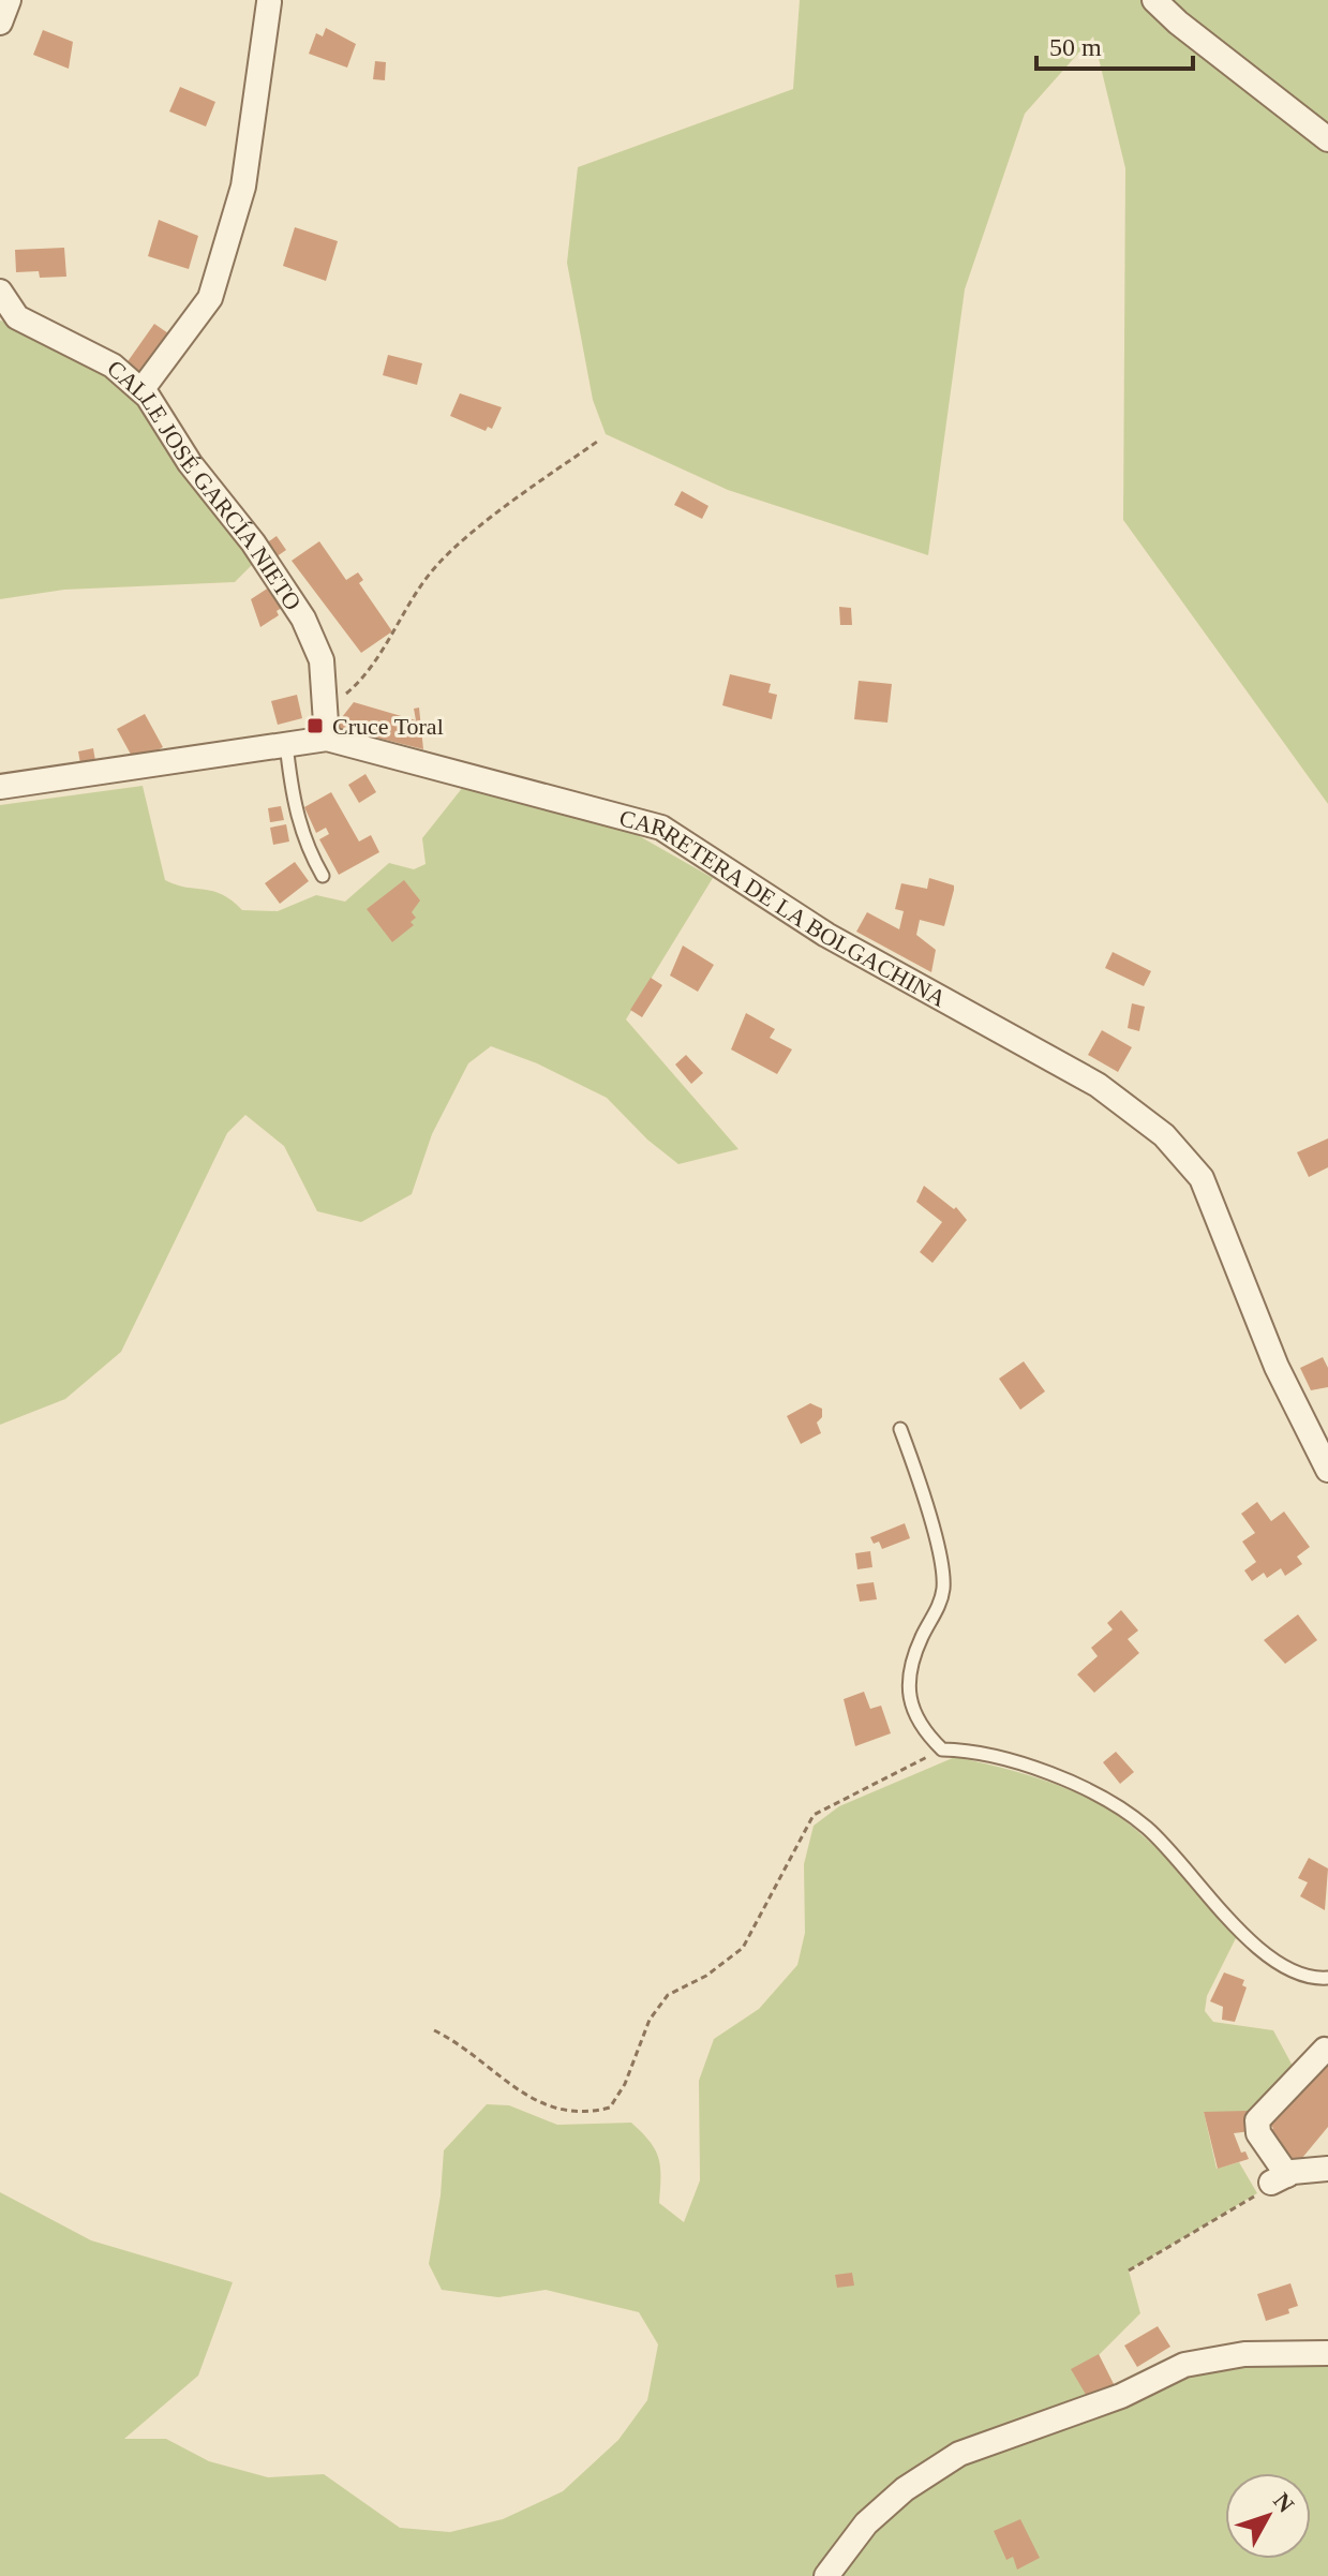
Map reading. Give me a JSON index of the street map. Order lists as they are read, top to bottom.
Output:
{
  "streets": {
    "street": ["CALLE JOSÉ GARCÍA NIETO", "CARRETERA DE LA BOLGACHINA"]
  },
  "crossings": [
    ["CALLE JOSÉ GARCÍA NIETO", "CARRETERA DE LA BOLGACHINA"]
  ],
  "places": {
    "transit": ["Cruce Toral"]
  },
  "scale_bar": "50 m",
  "north": "top right"
}
